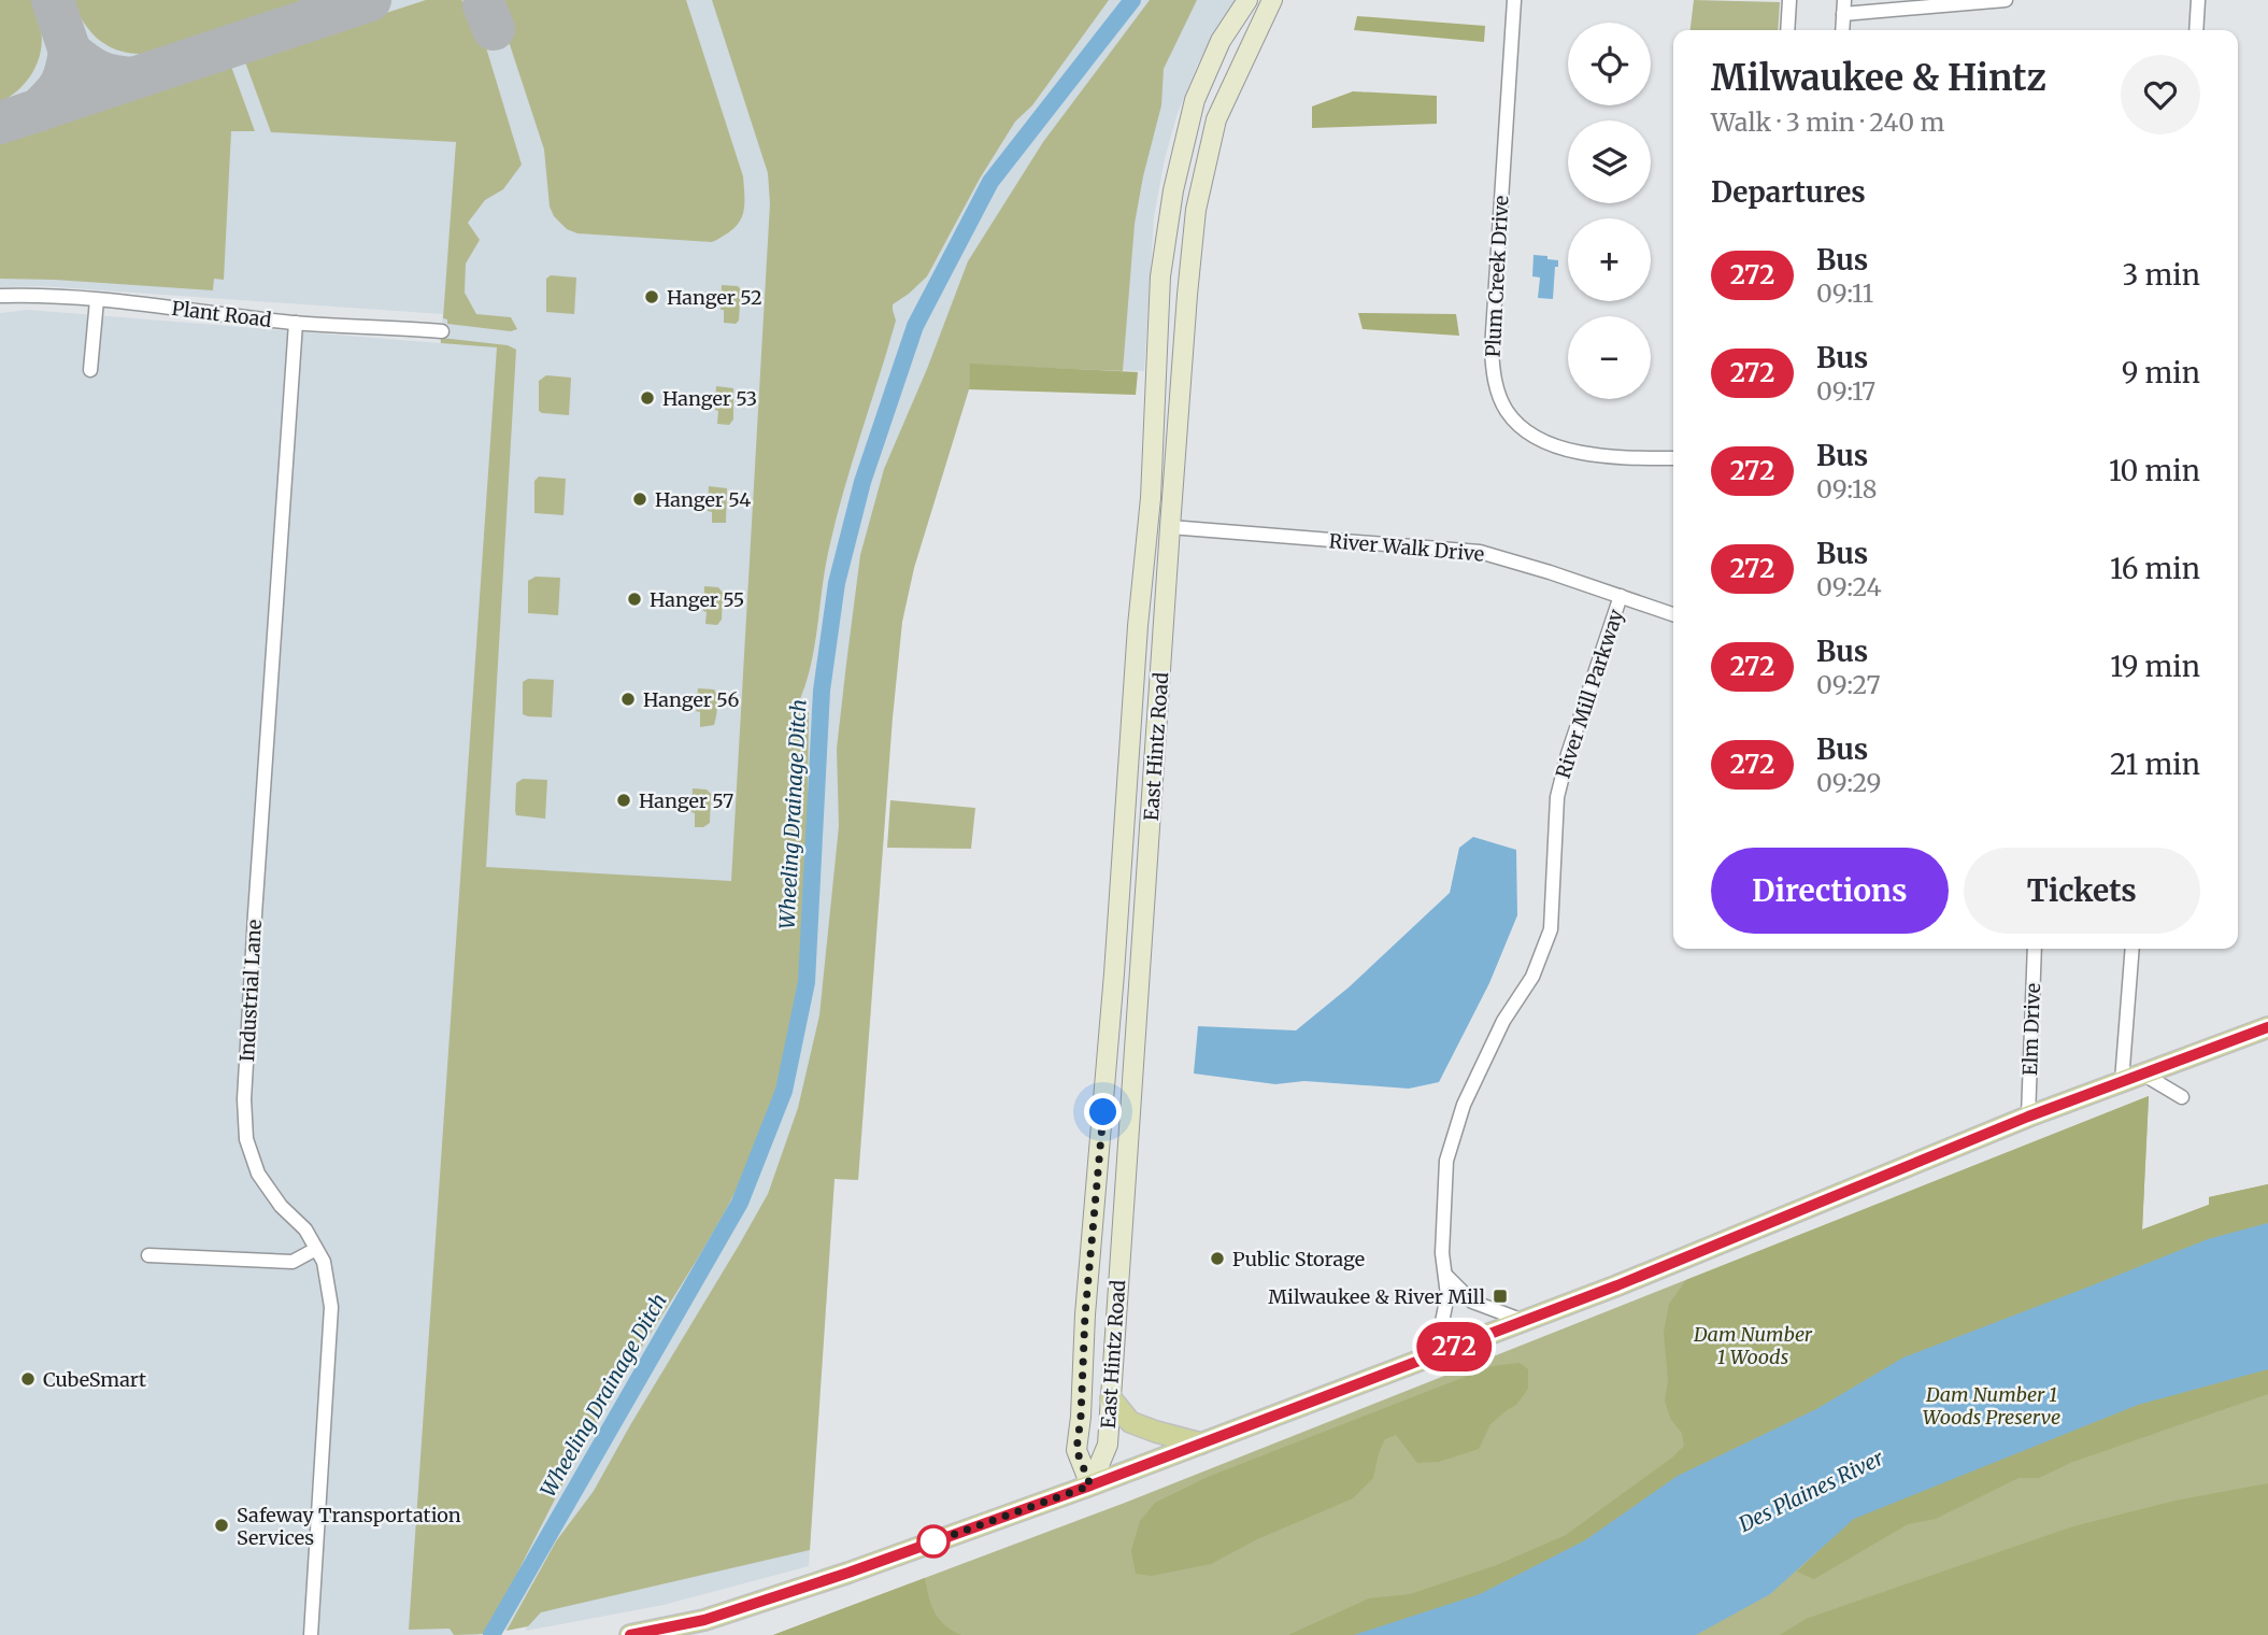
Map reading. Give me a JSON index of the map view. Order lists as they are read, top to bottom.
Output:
{
  "streets": {
    "main road": ["East Hintz Road"],
    "street": [
      "Plum Creek Drive",
      "Plant Road",
      "River Walk Drive",
      "River Mill Parkway",
      "Industrial Lane",
      "Elm Drive"
    ]
  },
  "crossings": [
    ["Plant Road", "Industrial Lane"],
    ["River Walk Drive", "River Mill Parkway"],
    ["River Walk Drive", "East Hintz Road"]
  ],
  "water": ["Wheeling Drainage Ditch", "Des Plaines River"],
  "parks": ["Dam Number 1 Woods", "Dam Number 1 Woods Preserve"],
  "places": {
    "other": [
      "Hanger 52",
      "Hanger 53",
      "Hanger 54",
      "Hanger 55",
      "Hanger 56",
      "Hanger 57",
      "Public Storage",
      "CubeSmart",
      "Safeway Transportation Services"
    ],
    "transit": ["Milwaukee & River Mill"]
  },
  "lines": ["bus line 272"],
  "page": {
    "on_map": "272",
    "map_buttons": ["+", "−"],
    "heading": [
      ["Milwaukee & Hintz", "Walk · 3 min · 240 m"],
      "Departures"
    ],
    "list": [
      {
        "mark": "272",
        "name": "Bus",
        "note": "09:11",
        "value": "3 min"
      },
      {
        "mark": "272",
        "name": "Bus",
        "note": "09:17",
        "value": "9 min"
      },
      {
        "mark": "272",
        "name": "Bus",
        "note": "09:18",
        "value": "10 min"
      },
      {
        "mark": "272",
        "name": "Bus",
        "note": "09:24",
        "value": "16 min"
      },
      {
        "mark": "272",
        "name": "Bus",
        "note": "09:27",
        "value": "19 min"
      },
      {
        "mark": "272",
        "name": "Bus",
        "note": "09:29",
        "value": "21 min"
      }
    ],
    "buttons": ["Directions", "Tickets"]
  }
}
